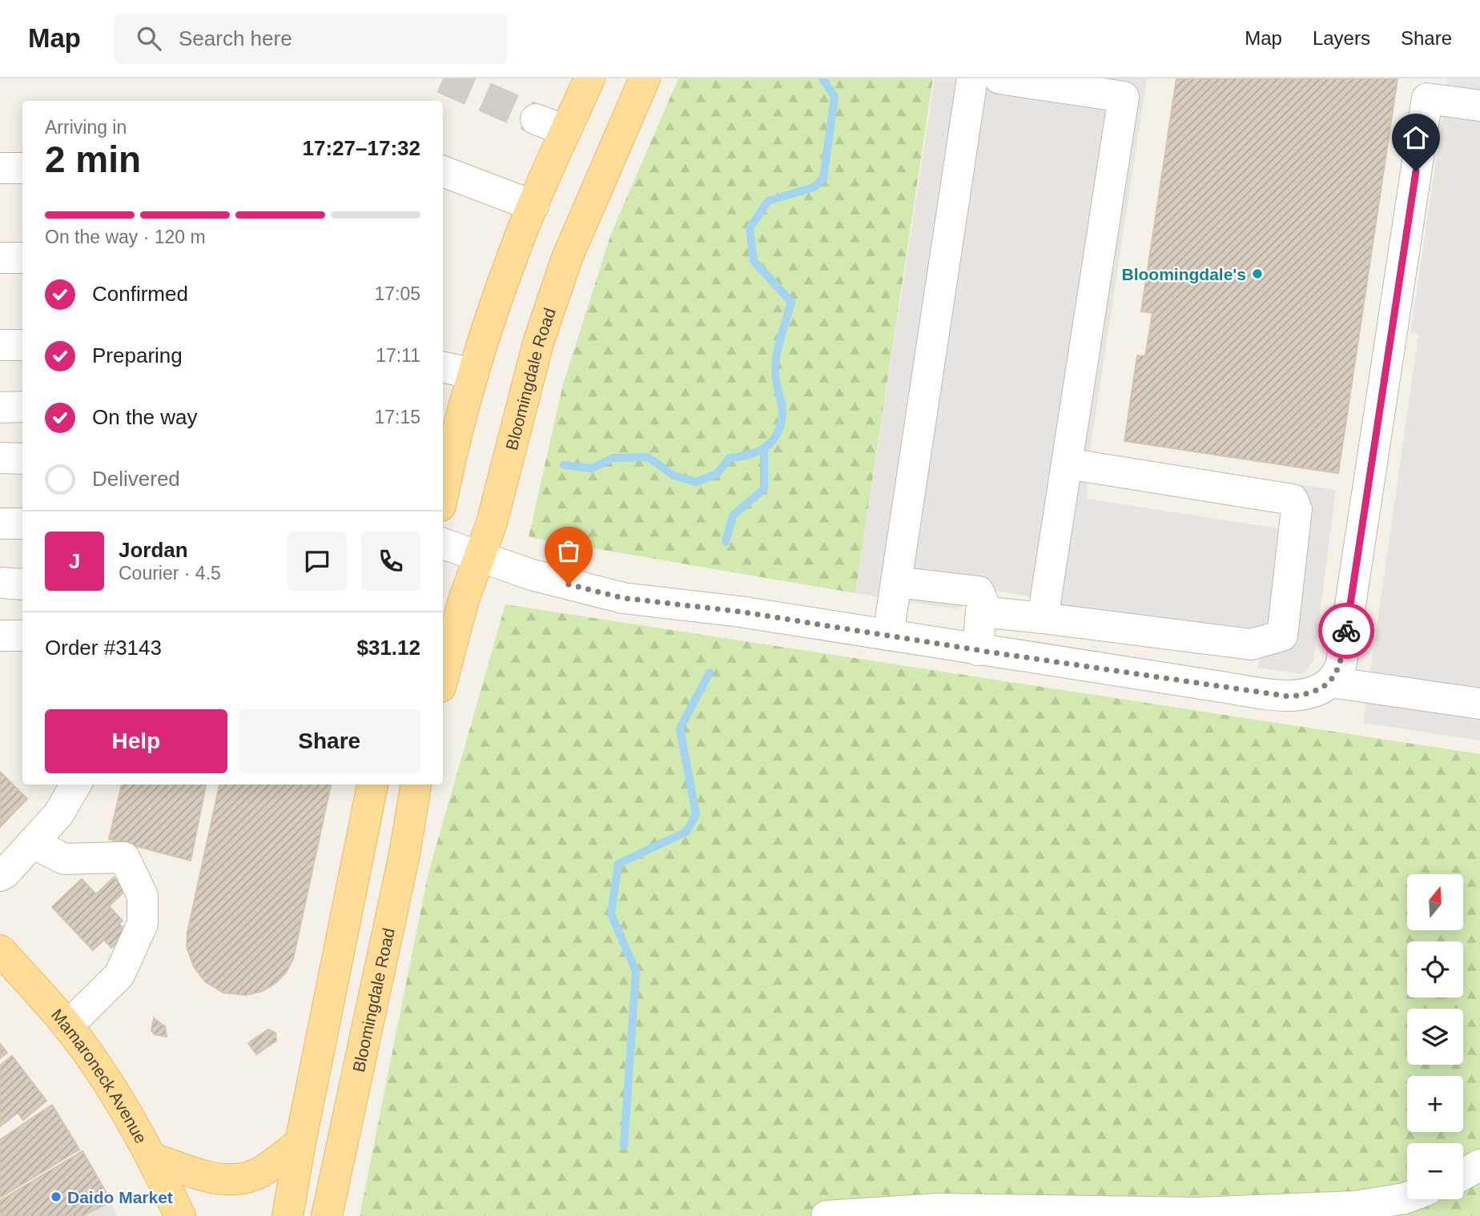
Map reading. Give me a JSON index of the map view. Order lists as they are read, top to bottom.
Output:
{
  "streets": {
    "main road": ["Bloomingdale Road", "Mamaroneck Avenue"]
  },
  "places": ["Bloomingdale's", "Daido Market"],
  "north": "top",
  "page": {
    "header": "Map",
    "search": "Search here",
    "nav": ["Map", "Layers", "Share"],
    "heading": ["2 min", "Arriving in", "17:27–17:32"],
    "panel": [
      "Jordan",
      "Courier · 4.5",
      "Order #3143",
      "$31.12"
    ],
    "bar": "On the way · 120 m",
    "list": [
      ["Confirmed", "17:05"],
      ["Preparing", "17:11"],
      ["On the way", "17:15"],
      "Delivered"
    ],
    "round": "J",
    "buttons": ["Help", "Share"],
    "map_buttons": ["+", "−"]
  }
}
